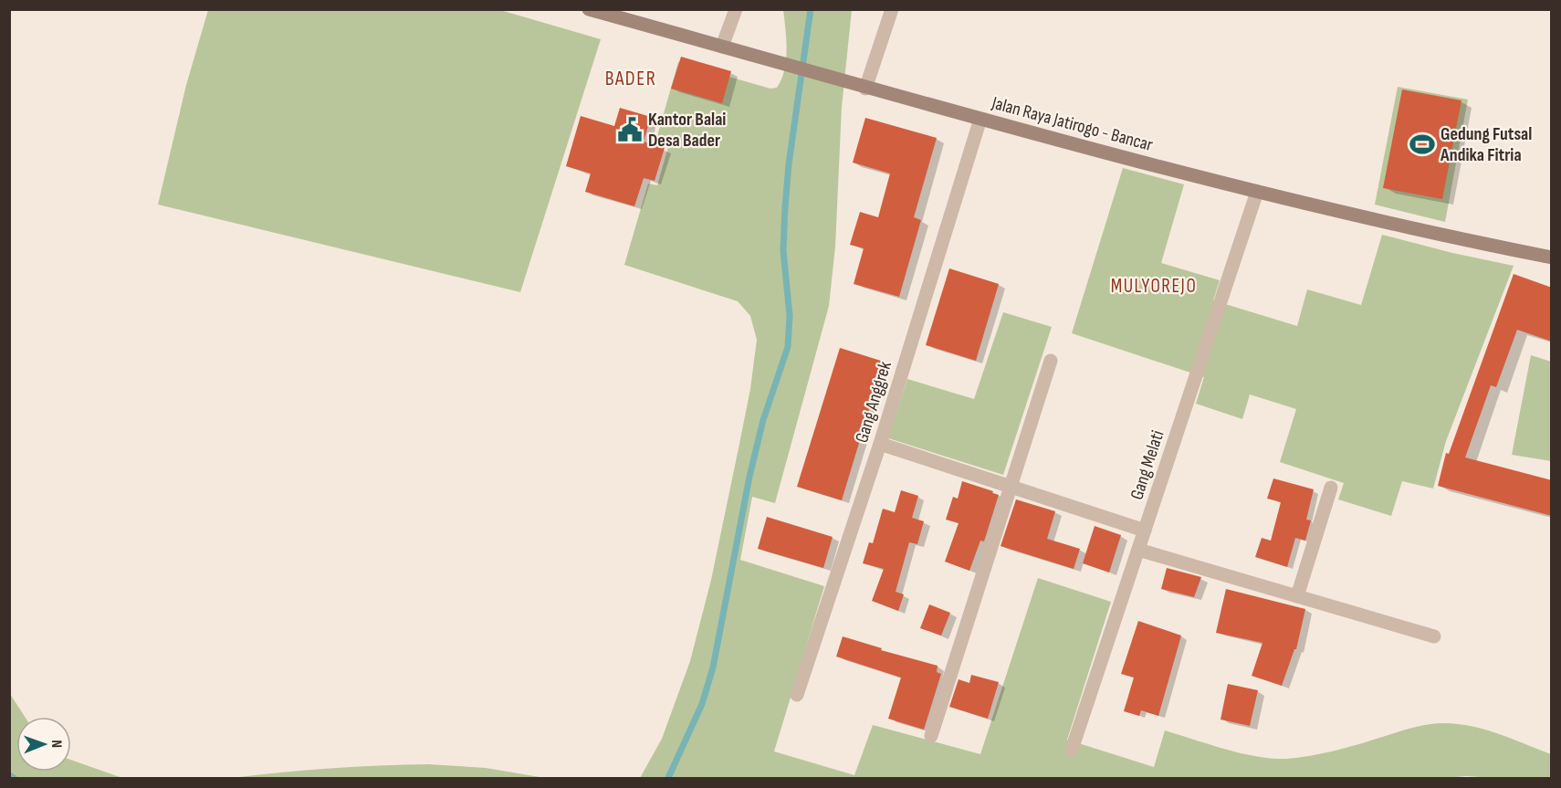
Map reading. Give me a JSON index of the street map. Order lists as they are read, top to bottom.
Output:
{
  "streets": {
    "main road": ["Jalan Raya Jatirogo - Bancar"],
    "street": ["Gang Anggrek", "Gang Melati"]
  },
  "crossings": [
    ["Jalan Raya Jatirogo - Bancar", "Gang Anggrek"],
    ["Jalan Raya Jatirogo - Bancar", "Gang Melati"]
  ],
  "districts": ["BADER", "MULYOREJO"],
  "places": {
    "public building": ["Kantor Balai Desa Bader"],
    "sports": ["Gedung Futsal Andika Fitria"]
  },
  "north": "right"
}
